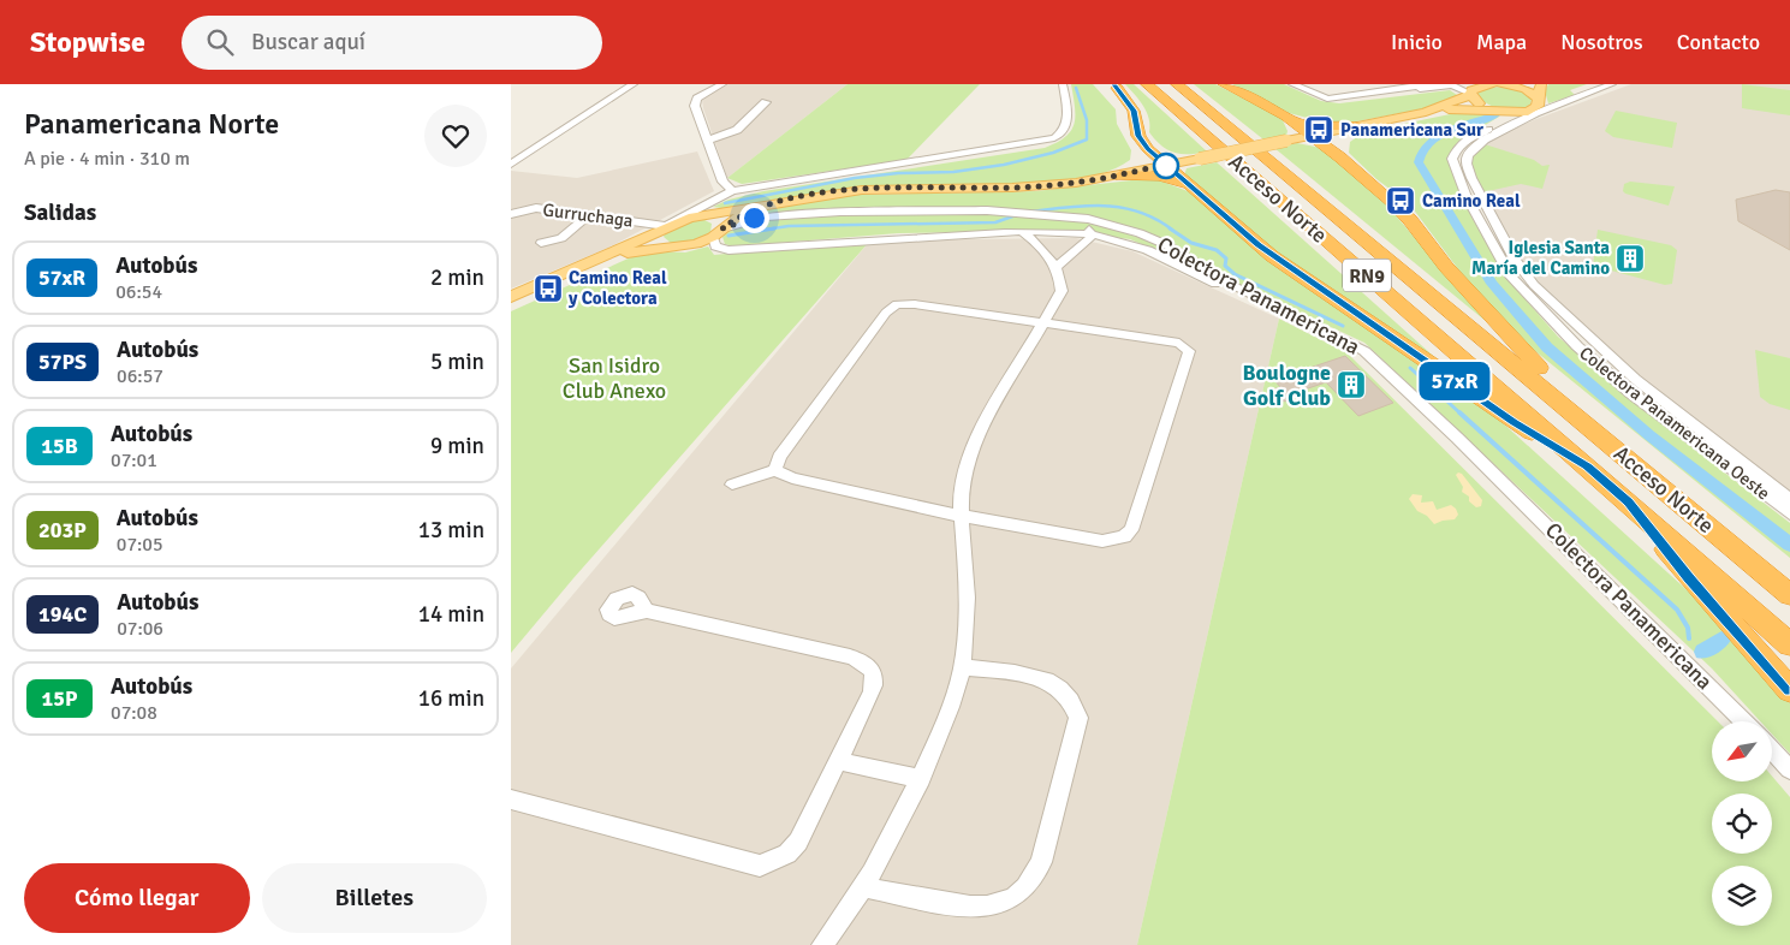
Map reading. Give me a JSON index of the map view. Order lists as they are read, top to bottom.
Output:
{
  "streets": {
    "highway": ["Acceso Norte", "RN9"],
    "street": ["Gurruchaga", "Colectora Panamericana", "Colectora Panamericana Oeste"]
  },
  "parks": ["San Isidro Club Anexo"],
  "places": {
    "bus stop": ["Panamericana Sur", "Camino Real", "Camino Real y Colectora"],
    "building": ["Iglesia Santa María del Camino", "Boulogne Golf Club"]
  },
  "lines": ["bus line 57xR"],
  "north": "bottom left",
  "page": {
    "header": "Stopwise",
    "search": "Buscar aquí",
    "nav": [
      "Inicio",
      "Mapa",
      "Nosotros",
      "Contacto"
    ],
    "heading": [
      ["Panamericana Norte", "A pie · 4 min · 310 m"],
      "Salidas"
    ],
    "on_map": "57xR",
    "list": [
      {
        "mark": "57xR",
        "name": "Autobús",
        "note": "06:54",
        "value": "2 min"
      },
      {
        "mark": "57PS",
        "name": "Autobús",
        "note": "06:57",
        "value": "5 min"
      },
      {
        "mark": "15B",
        "name": "Autobús",
        "note": "07:01",
        "value": "9 min"
      },
      {
        "mark": "203P",
        "name": "Autobús",
        "note": "07:05",
        "value": "13 min"
      },
      {
        "mark": "194C",
        "name": "Autobús",
        "note": "07:06",
        "value": "14 min"
      },
      {
        "mark": "15P",
        "name": "Autobús",
        "note": "07:08",
        "value": "16 min"
      }
    ],
    "buttons": ["Cómo llegar", "Billetes"]
  }
}
